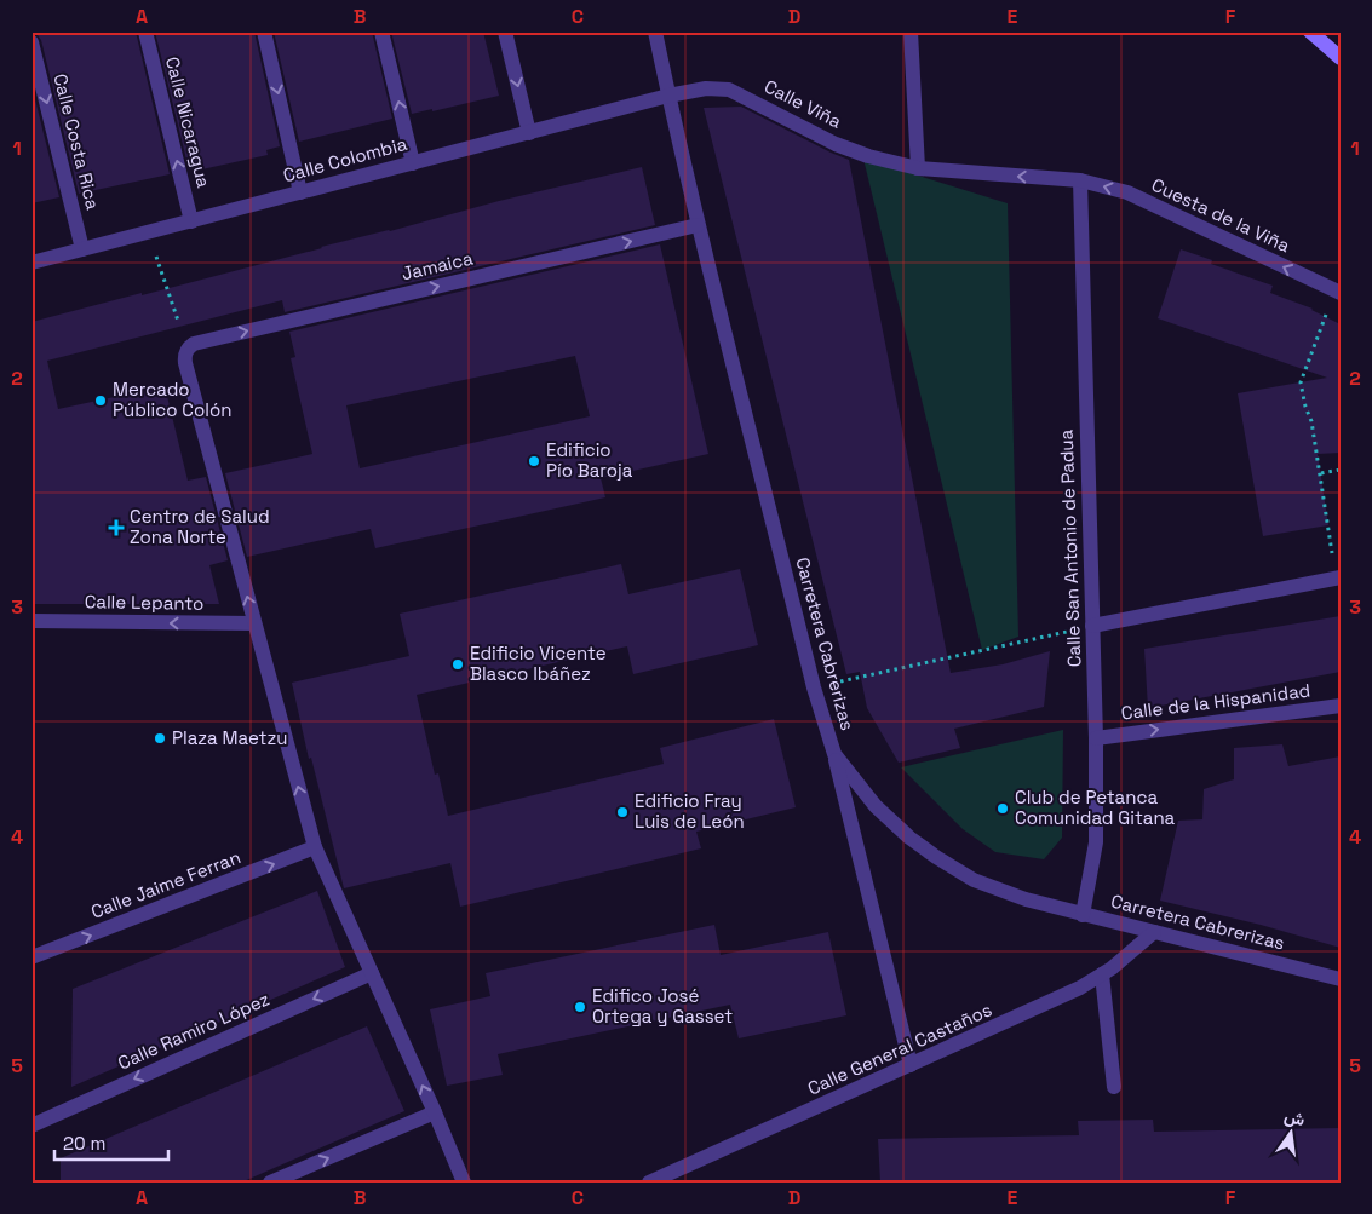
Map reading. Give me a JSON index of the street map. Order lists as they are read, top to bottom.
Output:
{
  "streets": {
    "street": [
      "Calle Viña",
      "Calle Nicaragua",
      "Calle Costa Rica",
      "Calle Colombia",
      "Cuesta de la Viña",
      "Jamaica",
      "Calle San Antonio de Padua",
      "Calle Lepanto",
      "Carretera Cabrerizas",
      "Calle de la Hispanidad",
      "Calle Jaime Ferran",
      "Calle Ramiro López",
      "Calle General Castaños"
    ]
  },
  "crossings": [
    ["Calle Viña", "Calle Colombia"],
    ["Calle Viña", "Cuesta de la Viña"],
    ["Calle Viña", "Calle San Antonio de Padua"],
    ["Calle Viña", "Carretera Cabrerizas"],
    ["Calle Nicaragua", "Calle Colombia"],
    ["Calle Costa Rica", "Calle Colombia"],
    ["Calle Colombia", "Carretera Cabrerizas"],
    ["Cuesta de la Viña", "Calle San Antonio de Padua"],
    ["Jamaica", "Carretera Cabrerizas"],
    ["Calle San Antonio de Padua", "Carretera Cabrerizas"],
    ["Calle San Antonio de Padua", "Calle de la Hispanidad"],
    ["Carretera Cabrerizas", "Calle General Castaños"]
  ],
  "one_way": [
    "Calle Viña",
    "Calle Costa Rica",
    "Cuesta de la Viña",
    "Jamaica",
    "Calle Lepanto",
    "Calle Jaime Ferran",
    "Calle Ramiro López"
  ],
  "places": {
    "other": [
      "Mercado Público Colón",
      "Edificio Pío Baroja",
      "Edificio Vicente Blasco Ibáñez",
      "Plaza Maetzu",
      "Club de Petanca Comunidad Gitana",
      "Edificio Fray Luis de León",
      "Edifico José Ortega y Gasset"
    ],
    "health": ["Centro de Salud Zona Norte"]
  },
  "scale_bar": "20 m",
  "north": "top",
  "grid": {
    "columns": [
      "A",
      "B",
      "C",
      "D",
      "E",
      "F"
    ],
    "rows": [
      "1",
      "2",
      "3",
      "4",
      "5"
    ]
  }
}
